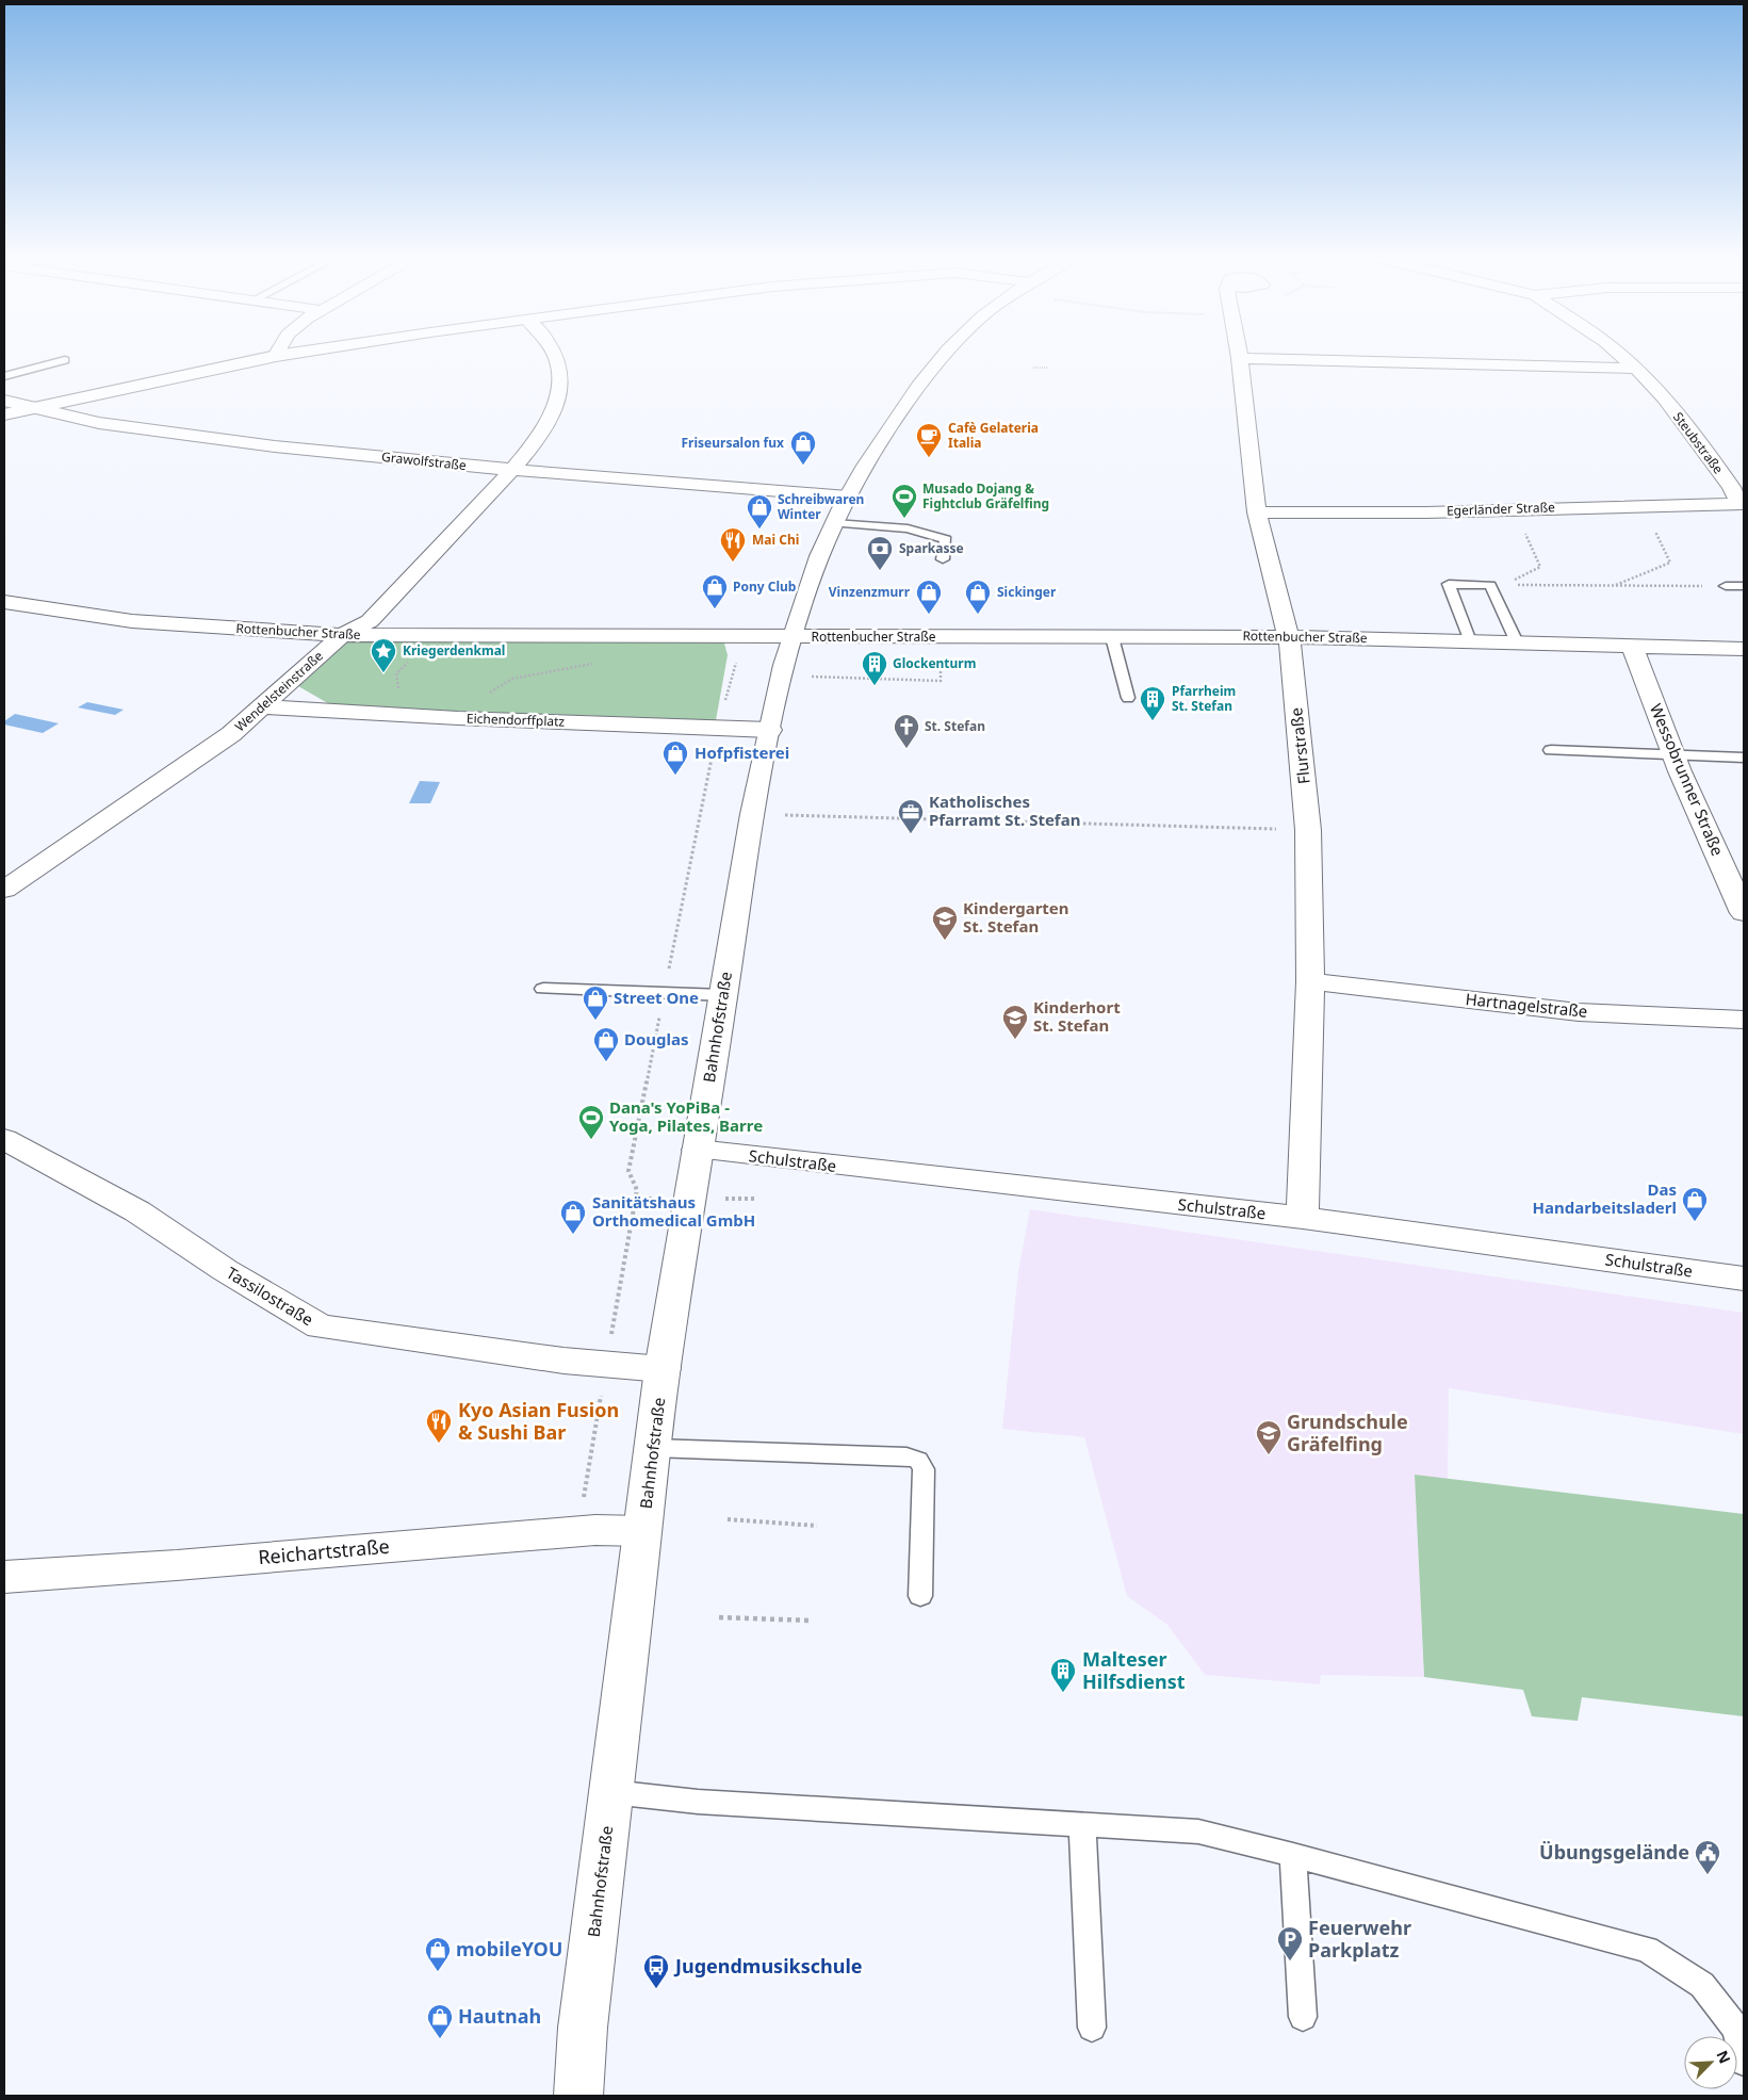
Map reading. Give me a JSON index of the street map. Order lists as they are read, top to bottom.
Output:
{
  "streets": {
    "street": [
      "Steubstraße",
      "Grawolfstraße",
      "Egerländer Straße",
      "Rottenbucher Straße",
      "Wendelsteinstraße",
      "Eichendorffplatz",
      "Flurstraße",
      "Wessobrunner Straße",
      "Hartnagelstraße",
      "Bahnhofstraße",
      "Schulstraße",
      "Tassilostraße",
      "Reichartstraße"
    ]
  },
  "crossings": [
    ["Steubstraße", "Egerländer Straße"],
    ["Grawolfstraße", "Wendelsteinstraße"],
    ["Grawolfstraße", "Bahnhofstraße"],
    ["Egerländer Straße", "Flurstraße"],
    ["Rottenbucher Straße", "Wendelsteinstraße"],
    ["Rottenbucher Straße", "Flurstraße"],
    ["Rottenbucher Straße", "Wessobrunner Straße"],
    ["Rottenbucher Straße", "Bahnhofstraße"],
    ["Wendelsteinstraße", "Eichendorffplatz"],
    ["Eichendorffplatz", "Bahnhofstraße"],
    ["Flurstraße", "Hartnagelstraße"],
    ["Flurstraße", "Schulstraße"],
    ["Bahnhofstraße", "Schulstraße"],
    ["Bahnhofstraße", "Tassilostraße"],
    ["Bahnhofstraße", "Reichartstraße"]
  ],
  "places": {
    "cafe": ["Cafè Gelateria Italia"],
    "shop": [
      "Friseursalon fux",
      "Schreibwaren Winter",
      "Pony Club",
      "Vinzenzmurr",
      "Sickinger",
      "Hofpfisterei",
      "Street One",
      "Douglas",
      "Das Handarbeitsladerl",
      "Sanitätshaus Orthomedical GmbH",
      "mobileYOU",
      "Hautnah"
    ],
    "sports": ["Musado Dojang & Fightclub Gräfelfing", "Dana's YoPiBa - Yoga, Pilates, Barre"],
    "restaurant": ["Mai Chi", "Kyo Asian Fusion & Sushi Bar"],
    "bank": ["Sparkasse"],
    "place": ["Kriegerdenkmal"],
    "building": ["Glockenturm", "Pfarrheim St. Stefan", "Malteser Hilfsdienst"],
    "church": ["St. Stefan"],
    "office": ["Katholisches Pfarramt St. Stefan"],
    "school or university": ["Kindergarten St. Stefan", "Kinderhort St. Stefan", "Grundschule Gräfelfing"],
    "public building": ["Übungsgelände"],
    "parking": ["Feuerwehr Parkplatz"],
    "bus stop": ["Jugendmusikschule"]
  },
  "north": "top right"
}
